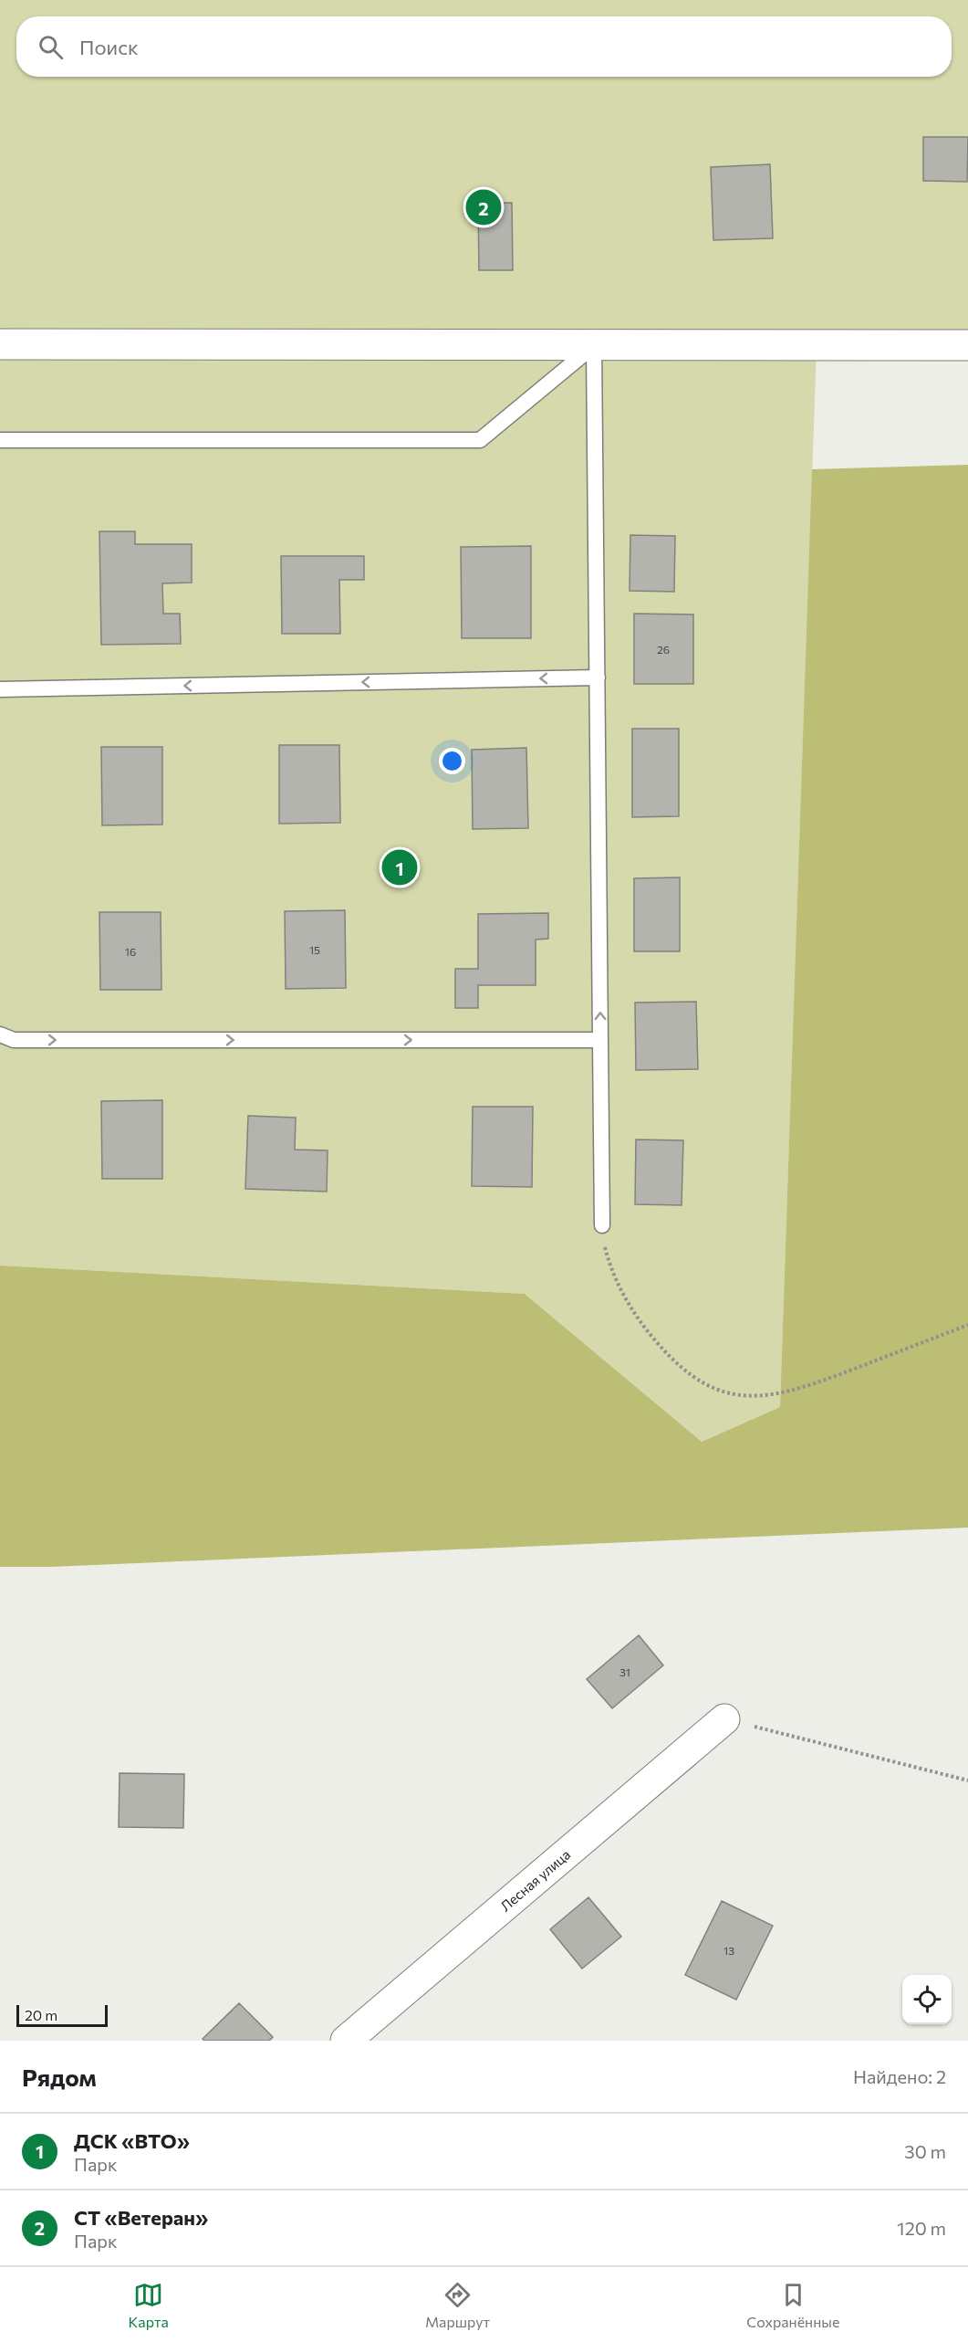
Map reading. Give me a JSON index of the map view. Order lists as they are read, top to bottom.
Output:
{
  "streets": {
    "street": ["Лесная улица"]
  },
  "house_numbers": [
    "26",
    "15",
    "16",
    "31",
    "13"
  ],
  "scale_bar": "20 m",
  "page": {
    "search": "Поиск",
    "pins": ["2", "1"],
    "scale": "20 m",
    "heading": ["Рядом", "Найдено: 2"],
    "list": [
      {
        "mark": "1",
        "name": "ДСК «ВТО»",
        "note": "Парк",
        "value": "30 m"
      },
      {
        "mark": "2",
        "name": "СТ «Ветеран»",
        "note": "Парк",
        "value": "120 m"
      }
    ],
    "nav": ["Карта", "Маршрут", "Сохранённые"]
  }
}
